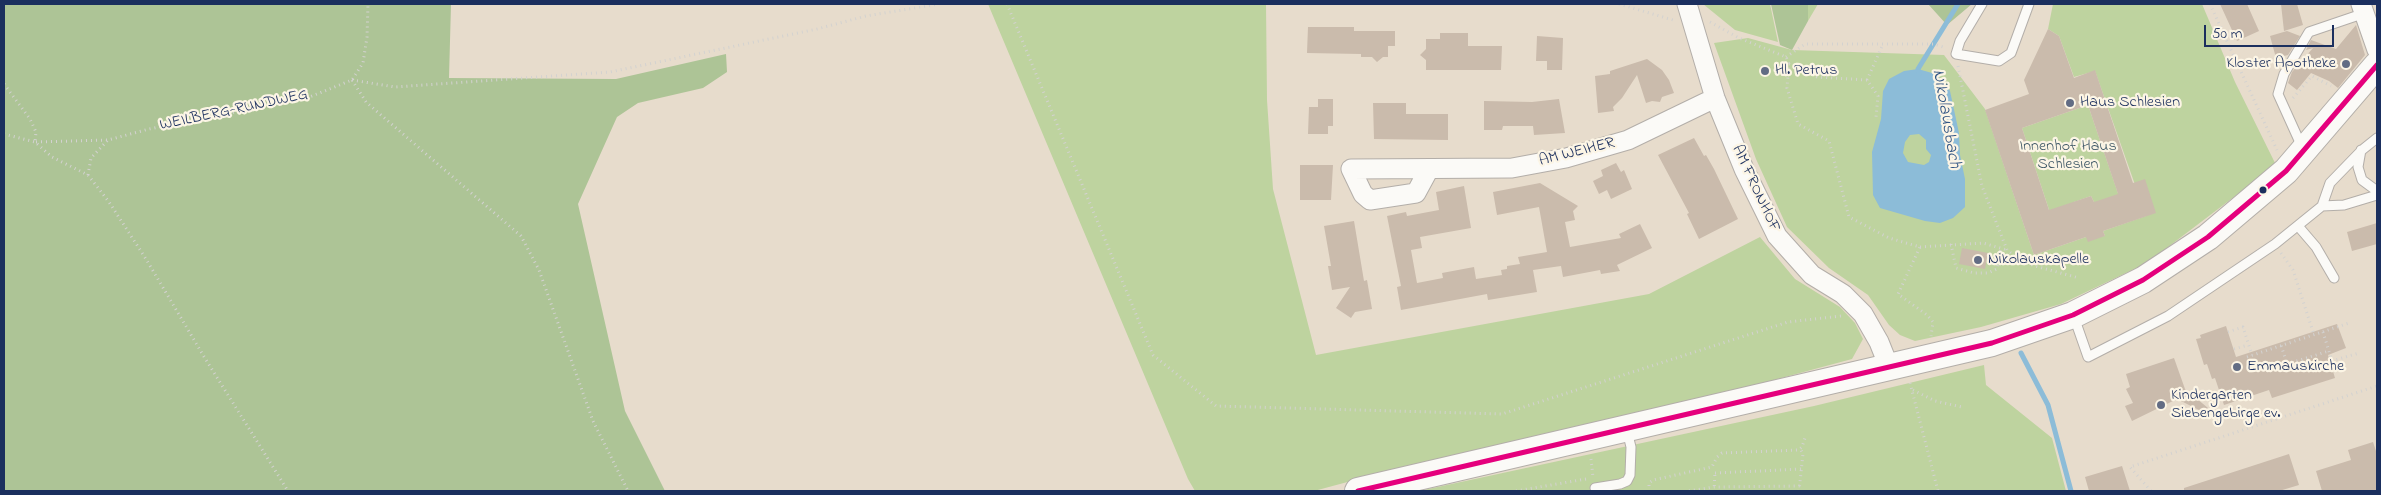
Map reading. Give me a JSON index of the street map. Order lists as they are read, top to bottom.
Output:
{
  "streets": {
    "street": ["AM WEIHER", "AM FRONHOF"],
    "path": ["WEILBERG-RUNDWEG"]
  },
  "crossings": [
    ["AM WEIHER", "AM FRONHOF"]
  ],
  "water": ["Nikolausbach"],
  "parks": ["Innenhof Haus Schlesien"],
  "places": [
    "Kloster Apotheke",
    "Hl. Petrus",
    "Haus Schlesien",
    "Nikolauskapelle",
    "Emmauskirche",
    "Kindergarten Siebengebirge ev."
  ],
  "scale_bar": "50 m"
}
